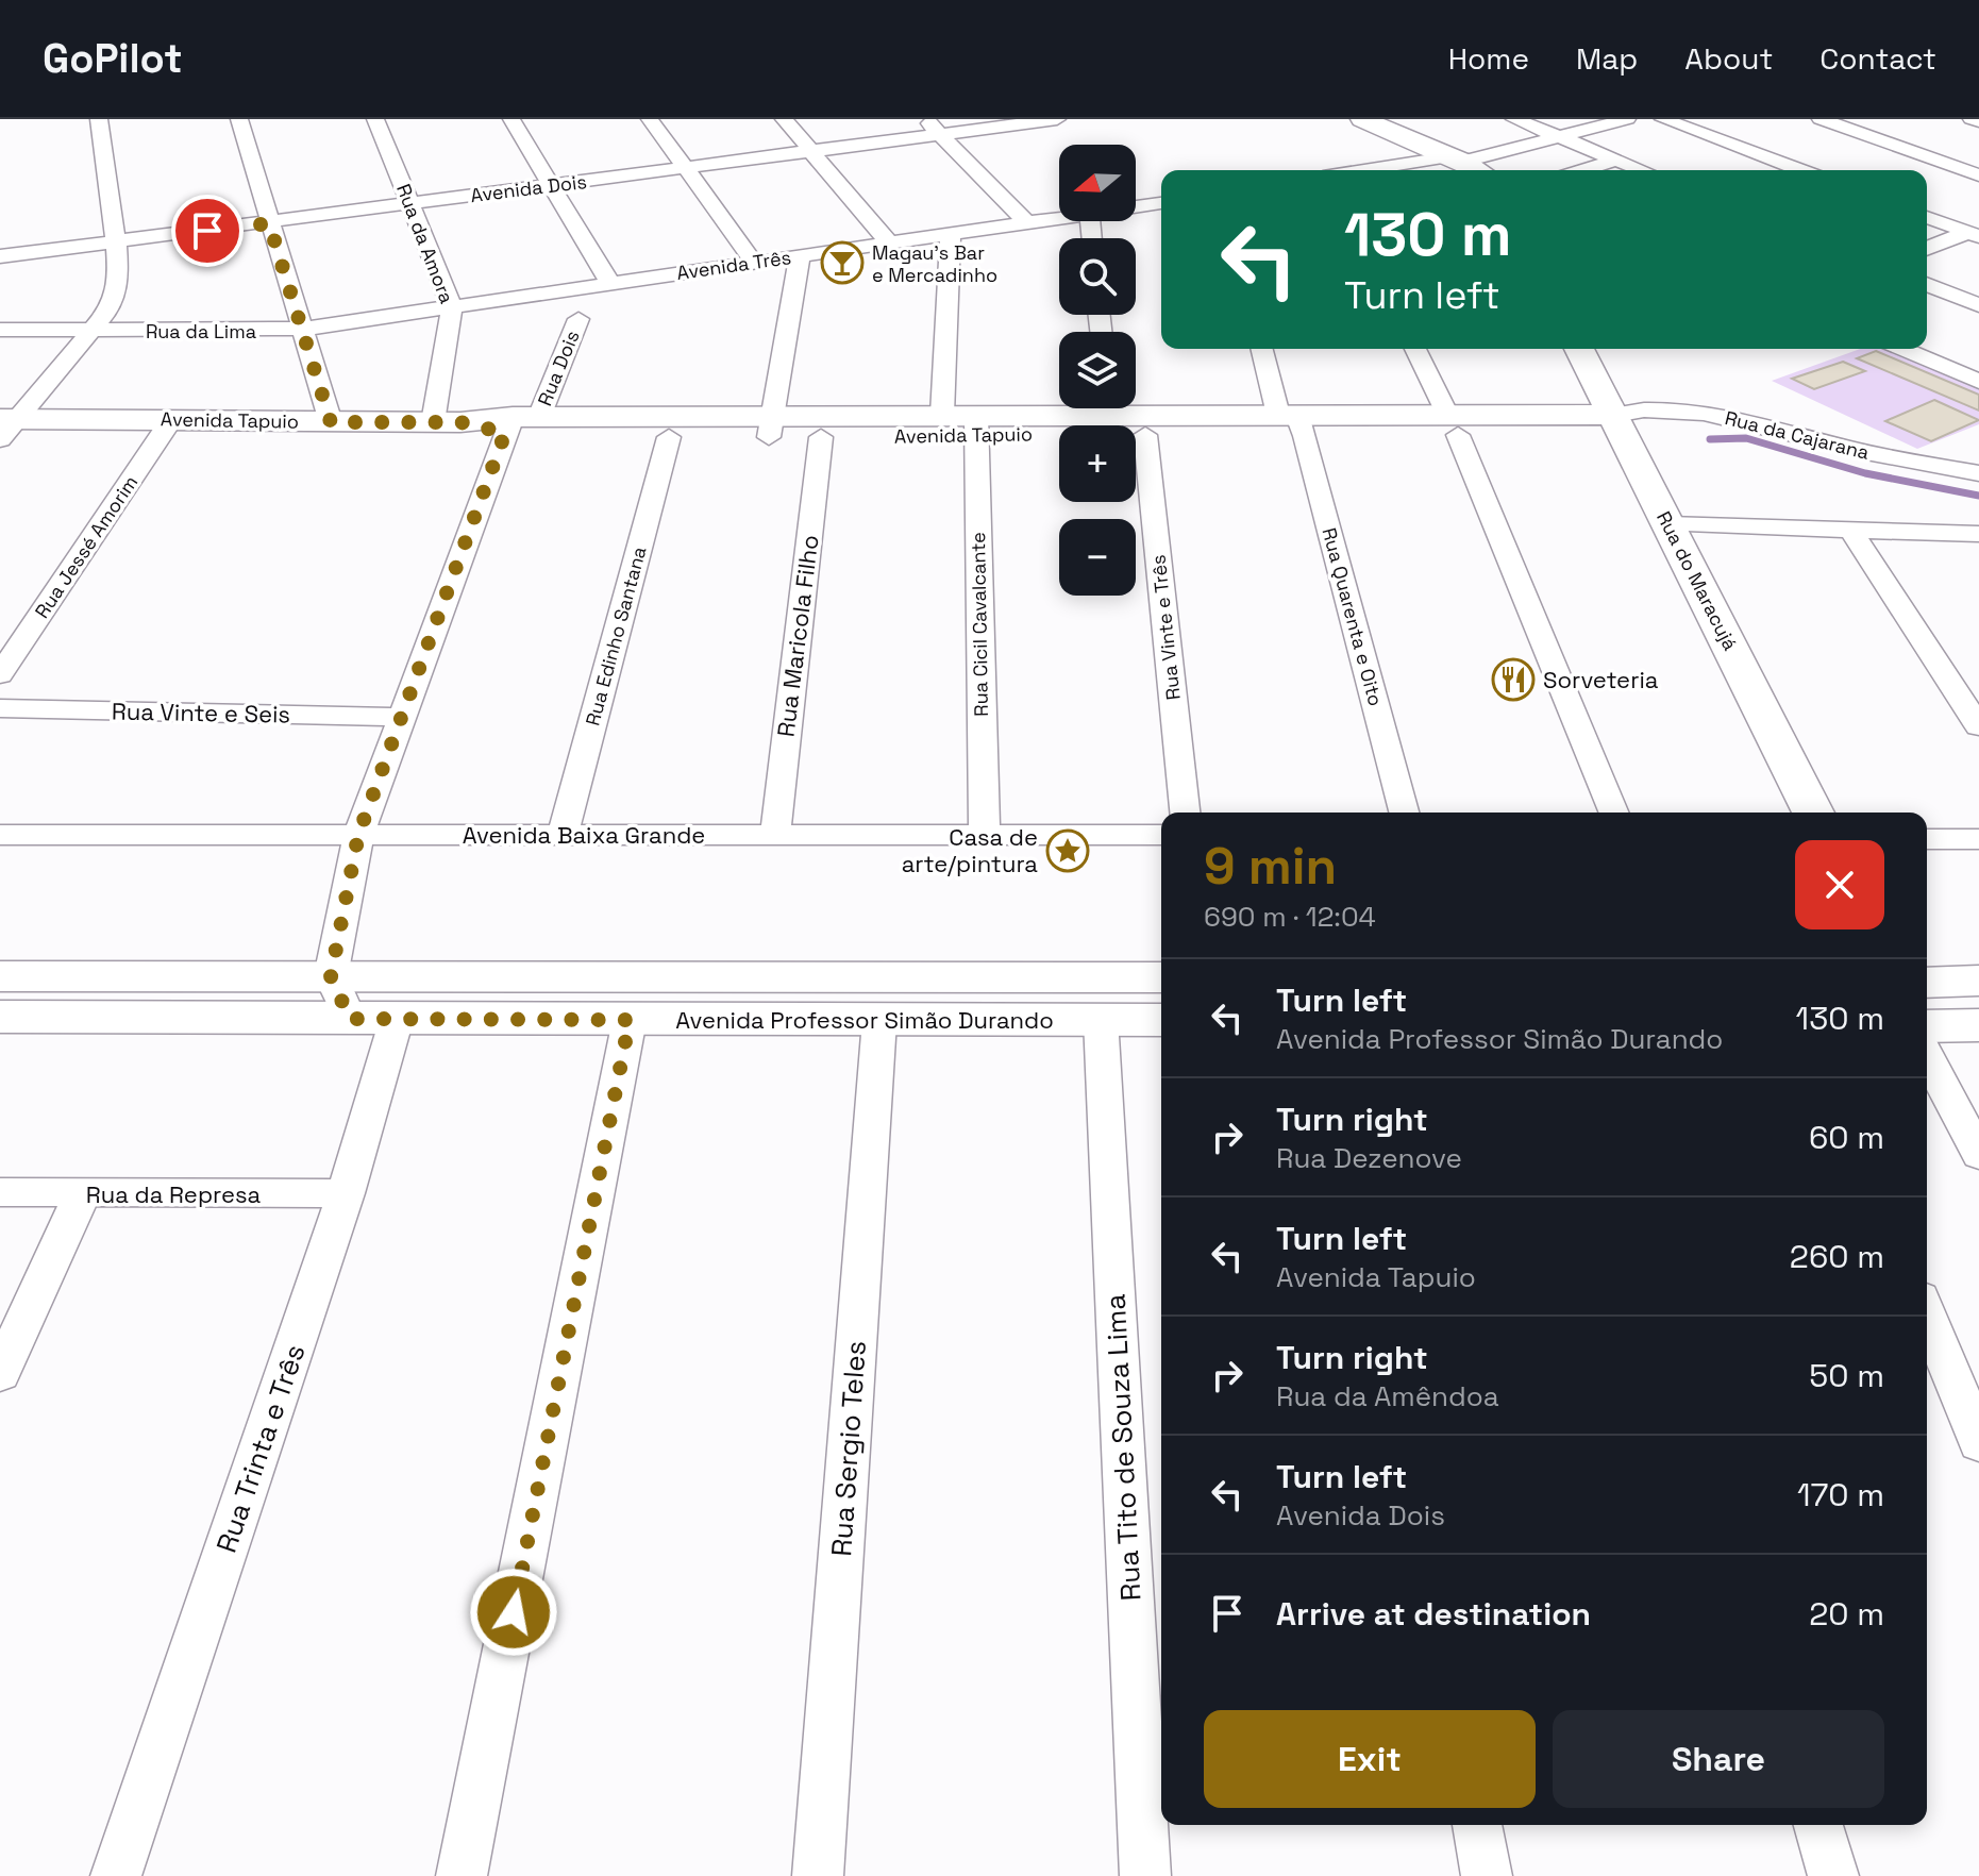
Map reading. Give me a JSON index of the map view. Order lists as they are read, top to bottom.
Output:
{
  "streets": {
    "street": [
      "Avenida Dois",
      "Rua da Amora",
      "Avenida Três",
      "Rua da Lima",
      "Rua Dois",
      "Avenida Tapuio",
      "Rua da Cajarana",
      "Rua Jessé Amorim",
      "Rua do Maracujá",
      "Rua Quarenta e Oito",
      "Rua Cicil Cavalcante",
      "Rua Vinte e Três",
      "Rua Edinho Santana",
      "Rua Maricola Filho",
      "Rua Vinte e Seis",
      "Avenida Baixa Grande",
      "Avenida Professor Simão Durando",
      "Rua da Represa",
      "Rua Tito de Souza Lima",
      "Rua Trinta e Três",
      "Rua Sergio Teles"
    ]
  },
  "crossings": [
    ["Avenida Dois", "Rua da Amora"],
    ["Rua da Amora", "Avenida Três"],
    ["Rua da Amora", "Rua da Lima"],
    ["Rua da Amora", "Avenida Tapuio"],
    ["Avenida Três", "Rua da Lima"],
    ["Rua Dois", "Avenida Tapuio"],
    ["Rua Dois", "Rua Vinte e Seis"],
    ["Rua Dois", "Avenida Baixa Grande"],
    ["Rua Dois", "Avenida Professor Simão Durando"],
    ["Avenida Tapuio", "Rua da Cajarana"],
    ["Avenida Tapuio", "Rua Jessé Amorim"],
    ["Avenida Tapuio", "Rua do Maracujá"],
    ["Avenida Tapuio", "Rua Quarenta e Oito"],
    ["Avenida Tapuio", "Rua Cicil Cavalcante"],
    ["Avenida Tapuio", "Rua Vinte e Três"],
    ["Avenida Tapuio", "Rua Edinho Santana"],
    ["Avenida Tapuio", "Rua Maricola Filho"],
    ["Rua da Cajarana", "Rua do Maracujá"],
    ["Rua Cicil Cavalcante", "Avenida Baixa Grande"],
    ["Rua Edinho Santana", "Avenida Baixa Grande"],
    ["Rua Maricola Filho", "Avenida Baixa Grande"],
    ["Avenida Professor Simão Durando", "Rua Tito de Souza Lima"],
    ["Avenida Professor Simão Durando", "Rua Trinta e Três"],
    ["Avenida Professor Simão Durando", "Rua Sergio Teles"],
    ["Rua da Represa", "Rua Trinta e Três"]
  ],
  "places": {
    "bar": ["Magau's Bar e Mercadinho"],
    "restaurant": ["Sorveteria"],
    "place": ["Casa de arte/pintura"]
  },
  "north": "left",
  "page": {
    "header": "GoPilot",
    "nav": [
      "Home",
      "Map",
      "About",
      "Contact"
    ],
    "map_buttons": ["+", "−"],
    "turn": ["130 m", "Turn left"],
    "heading": ["9 min", "690 m · 12:04"],
    "list": [
      {
        "name": "Turn left",
        "note": "Avenida Professor Simão Durando",
        "value": "130 m"
      },
      {
        "name": "Turn right",
        "note": "Rua Dezenove",
        "value": "60 m"
      },
      {
        "name": "Turn left",
        "note": "Avenida Tapuio",
        "value": "260 m"
      },
      {
        "name": "Turn right",
        "note": "Rua da Amêndoa",
        "value": "50 m"
      },
      {
        "name": "Turn left",
        "note": "Avenida Dois",
        "value": "170 m"
      },
      {
        "name": "Arrive at destination",
        "value": "20 m"
      }
    ],
    "buttons": ["Exit", "Share"]
  }
}
